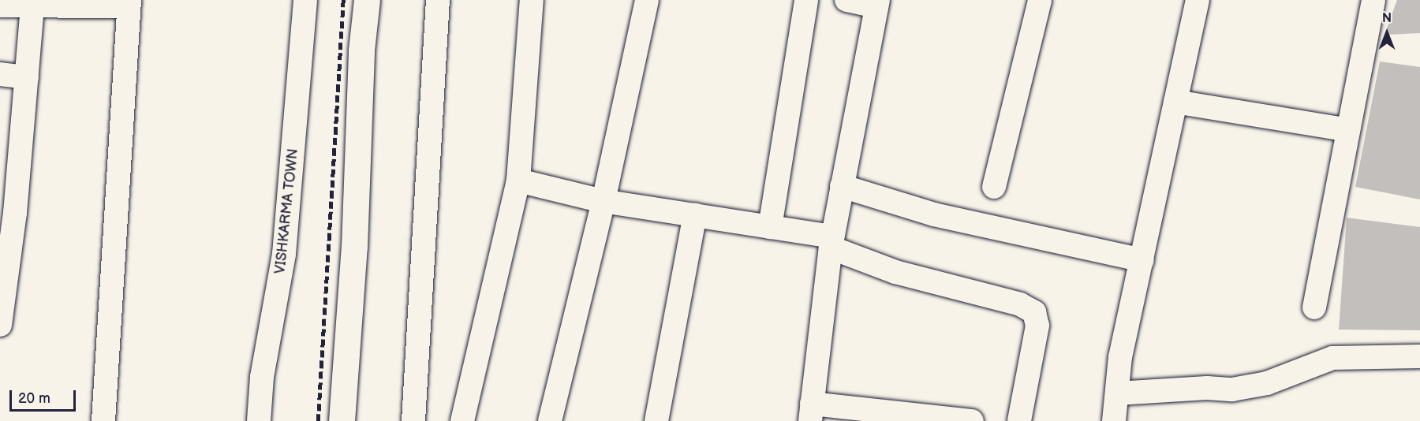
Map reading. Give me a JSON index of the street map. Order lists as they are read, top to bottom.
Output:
{
  "streets": {
    "street": ["VISHKARMA TOWN"]
  },
  "scale_bar": "20 m",
  "north": "top"
}
